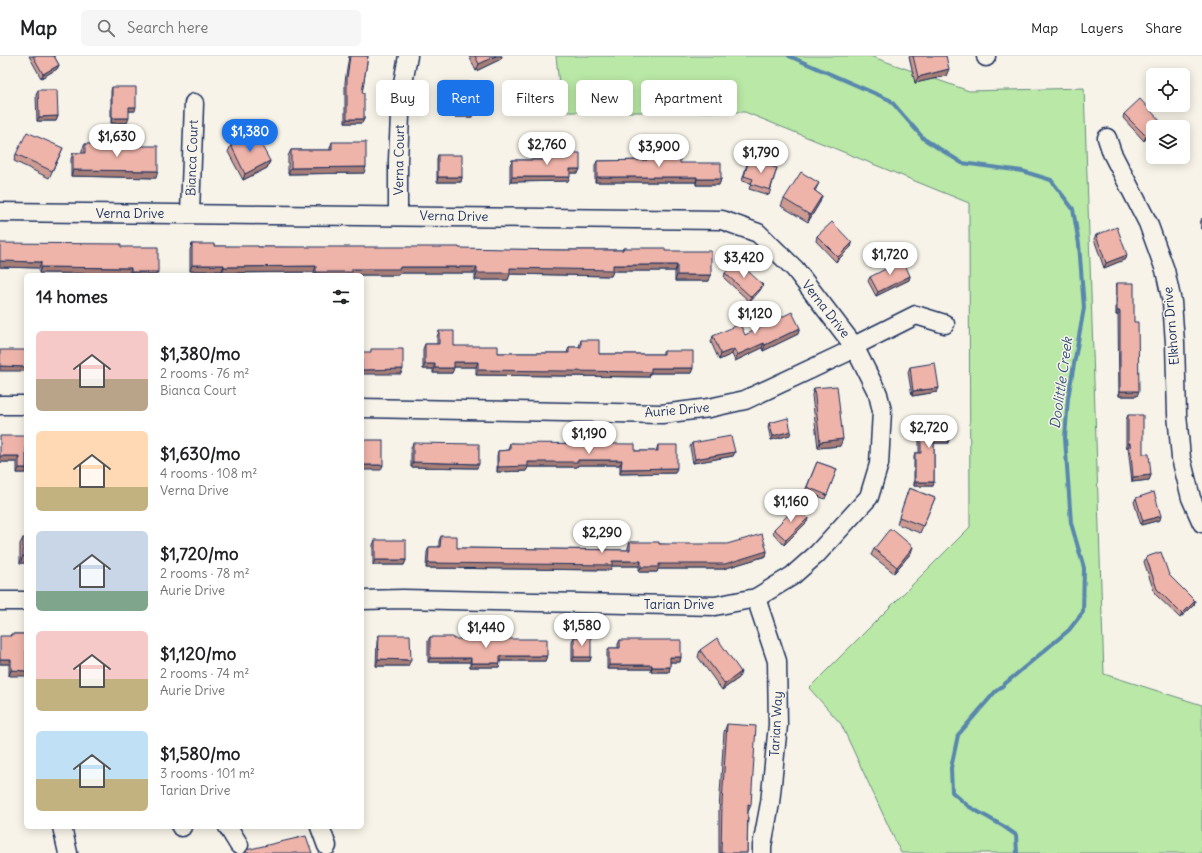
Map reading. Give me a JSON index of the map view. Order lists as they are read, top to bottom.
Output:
{
  "streets": {
    "street": [
      "Bianca Court",
      "Verna Court",
      "Verna Drive",
      "Elkhorn Drive",
      "Aurie Drive",
      "Tarian Drive",
      "Tarian Way"
    ]
  },
  "crossings": [
    ["Bianca Court", "Verna Drive"],
    ["Verna Court", "Verna Drive"],
    ["Verna Drive", "Aurie Drive"],
    ["Verna Drive", "Tarian Drive"],
    ["Aurie Drive", "Tarian Drive"],
    ["Tarian Drive", "Tarian Way"]
  ],
  "water": ["Doolittle Creek"],
  "page": {
    "header": "Map",
    "search": "Search here",
    "nav": ["Map", "Layers", "Share"],
    "chip": [
      "Buy",
      "Rent",
      "Filters",
      "New",
      "Apartment"
    ],
    "price": [
      "$1,380",
      "$1,630",
      "$2,760",
      "$3,900",
      "$1,790",
      "$1,720",
      "$3,420",
      "$1,120",
      "$2,720",
      "$1,190",
      "$1,160",
      "$2,290",
      "$1,580",
      "$1,440"
    ],
    "heading": "14 homes",
    "list": [
      {
        "name": "$1,380/mo",
        "note": "2 rooms · 76 m² · Bianca Court"
      },
      {
        "name": "$1,630/mo",
        "note": "4 rooms · 108 m² · Verna Drive"
      },
      {
        "name": "$1,720/mo",
        "note": "2 rooms · 78 m² · Aurie Drive"
      },
      {
        "name": "$1,120/mo",
        "note": "2 rooms · 74 m² · Aurie Drive"
      },
      {
        "name": "$1,580/mo",
        "note": "3 rooms · 101 m² · Tarian Drive"
      }
    ]
  }
}
